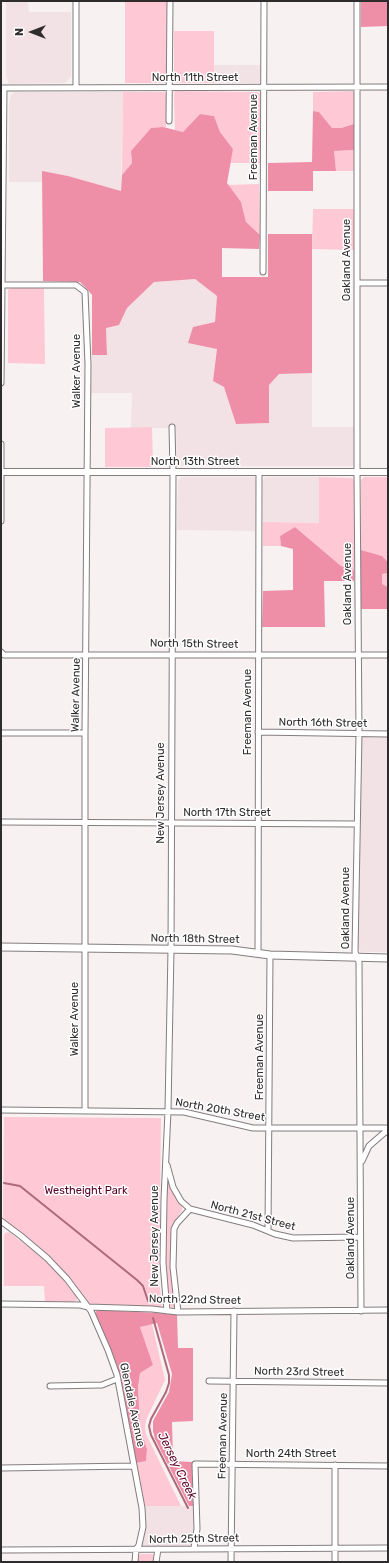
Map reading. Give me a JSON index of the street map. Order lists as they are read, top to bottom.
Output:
{
  "streets": {
    "main road": ["North 18th Street"],
    "street": [
      "North 11th Street",
      "Freeman Avenue",
      "Oakland Avenue",
      "Walker Avenue",
      "North 13th Street",
      "North 15th Street",
      "North 16th Street",
      "New Jersey Avenue",
      "North 17th Street",
      "North 20th Street",
      "North 21st Street",
      "North 22nd Street",
      "North 23rd Street",
      "Glendale Avenue",
      "North 24th Street",
      "North 25th Street"
    ]
  },
  "crossings": [
    ["North 11th Street", "Freeman Avenue"],
    ["North 11th Street", "Oakland Avenue"],
    ["Freeman Avenue", "North 13th Street"],
    ["Freeman Avenue", "North 15th Street"],
    ["Freeman Avenue", "North 16th Street"],
    ["Freeman Avenue", "North 17th Street"],
    ["Freeman Avenue", "North 18th Street"],
    ["Freeman Avenue", "North 20th Street"],
    ["Freeman Avenue", "North 21st Street"],
    ["Freeman Avenue", "North 22nd Street"],
    ["Freeman Avenue", "North 23rd Street"],
    ["Freeman Avenue", "North 24th Street"],
    ["Freeman Avenue", "North 25th Street"],
    ["Oakland Avenue", "North 13th Street"],
    ["Oakland Avenue", "North 15th Street"],
    ["Oakland Avenue", "North 16th Street"],
    ["Oakland Avenue", "North 17th Street"],
    ["Oakland Avenue", "North 18th Street"],
    ["Oakland Avenue", "North 20th Street"],
    ["Oakland Avenue", "North 21st Street"],
    ["Oakland Avenue", "North 22nd Street"],
    ["Walker Avenue", "North 13th Street"],
    ["Walker Avenue", "North 15th Street"],
    ["Walker Avenue", "North 17th Street"],
    ["Walker Avenue", "North 18th Street"],
    ["Walker Avenue", "North 20th Street"],
    ["North 13th Street", "New Jersey Avenue"],
    ["North 15th Street", "New Jersey Avenue"],
    ["New Jersey Avenue", "North 17th Street"],
    ["New Jersey Avenue", "North 18th Street"],
    ["New Jersey Avenue", "North 20th Street"],
    ["New Jersey Avenue", "North 21st Street"],
    ["New Jersey Avenue", "North 22nd Street"],
    ["North 22nd Street", "Glendale Avenue"],
    ["Glendale Avenue", "North 25th Street"],
    ["North 24th Street", "North 25th Street"]
  ],
  "water": ["Jersey Creek"],
  "parks": ["Westheight Park"],
  "north": "left"
}
